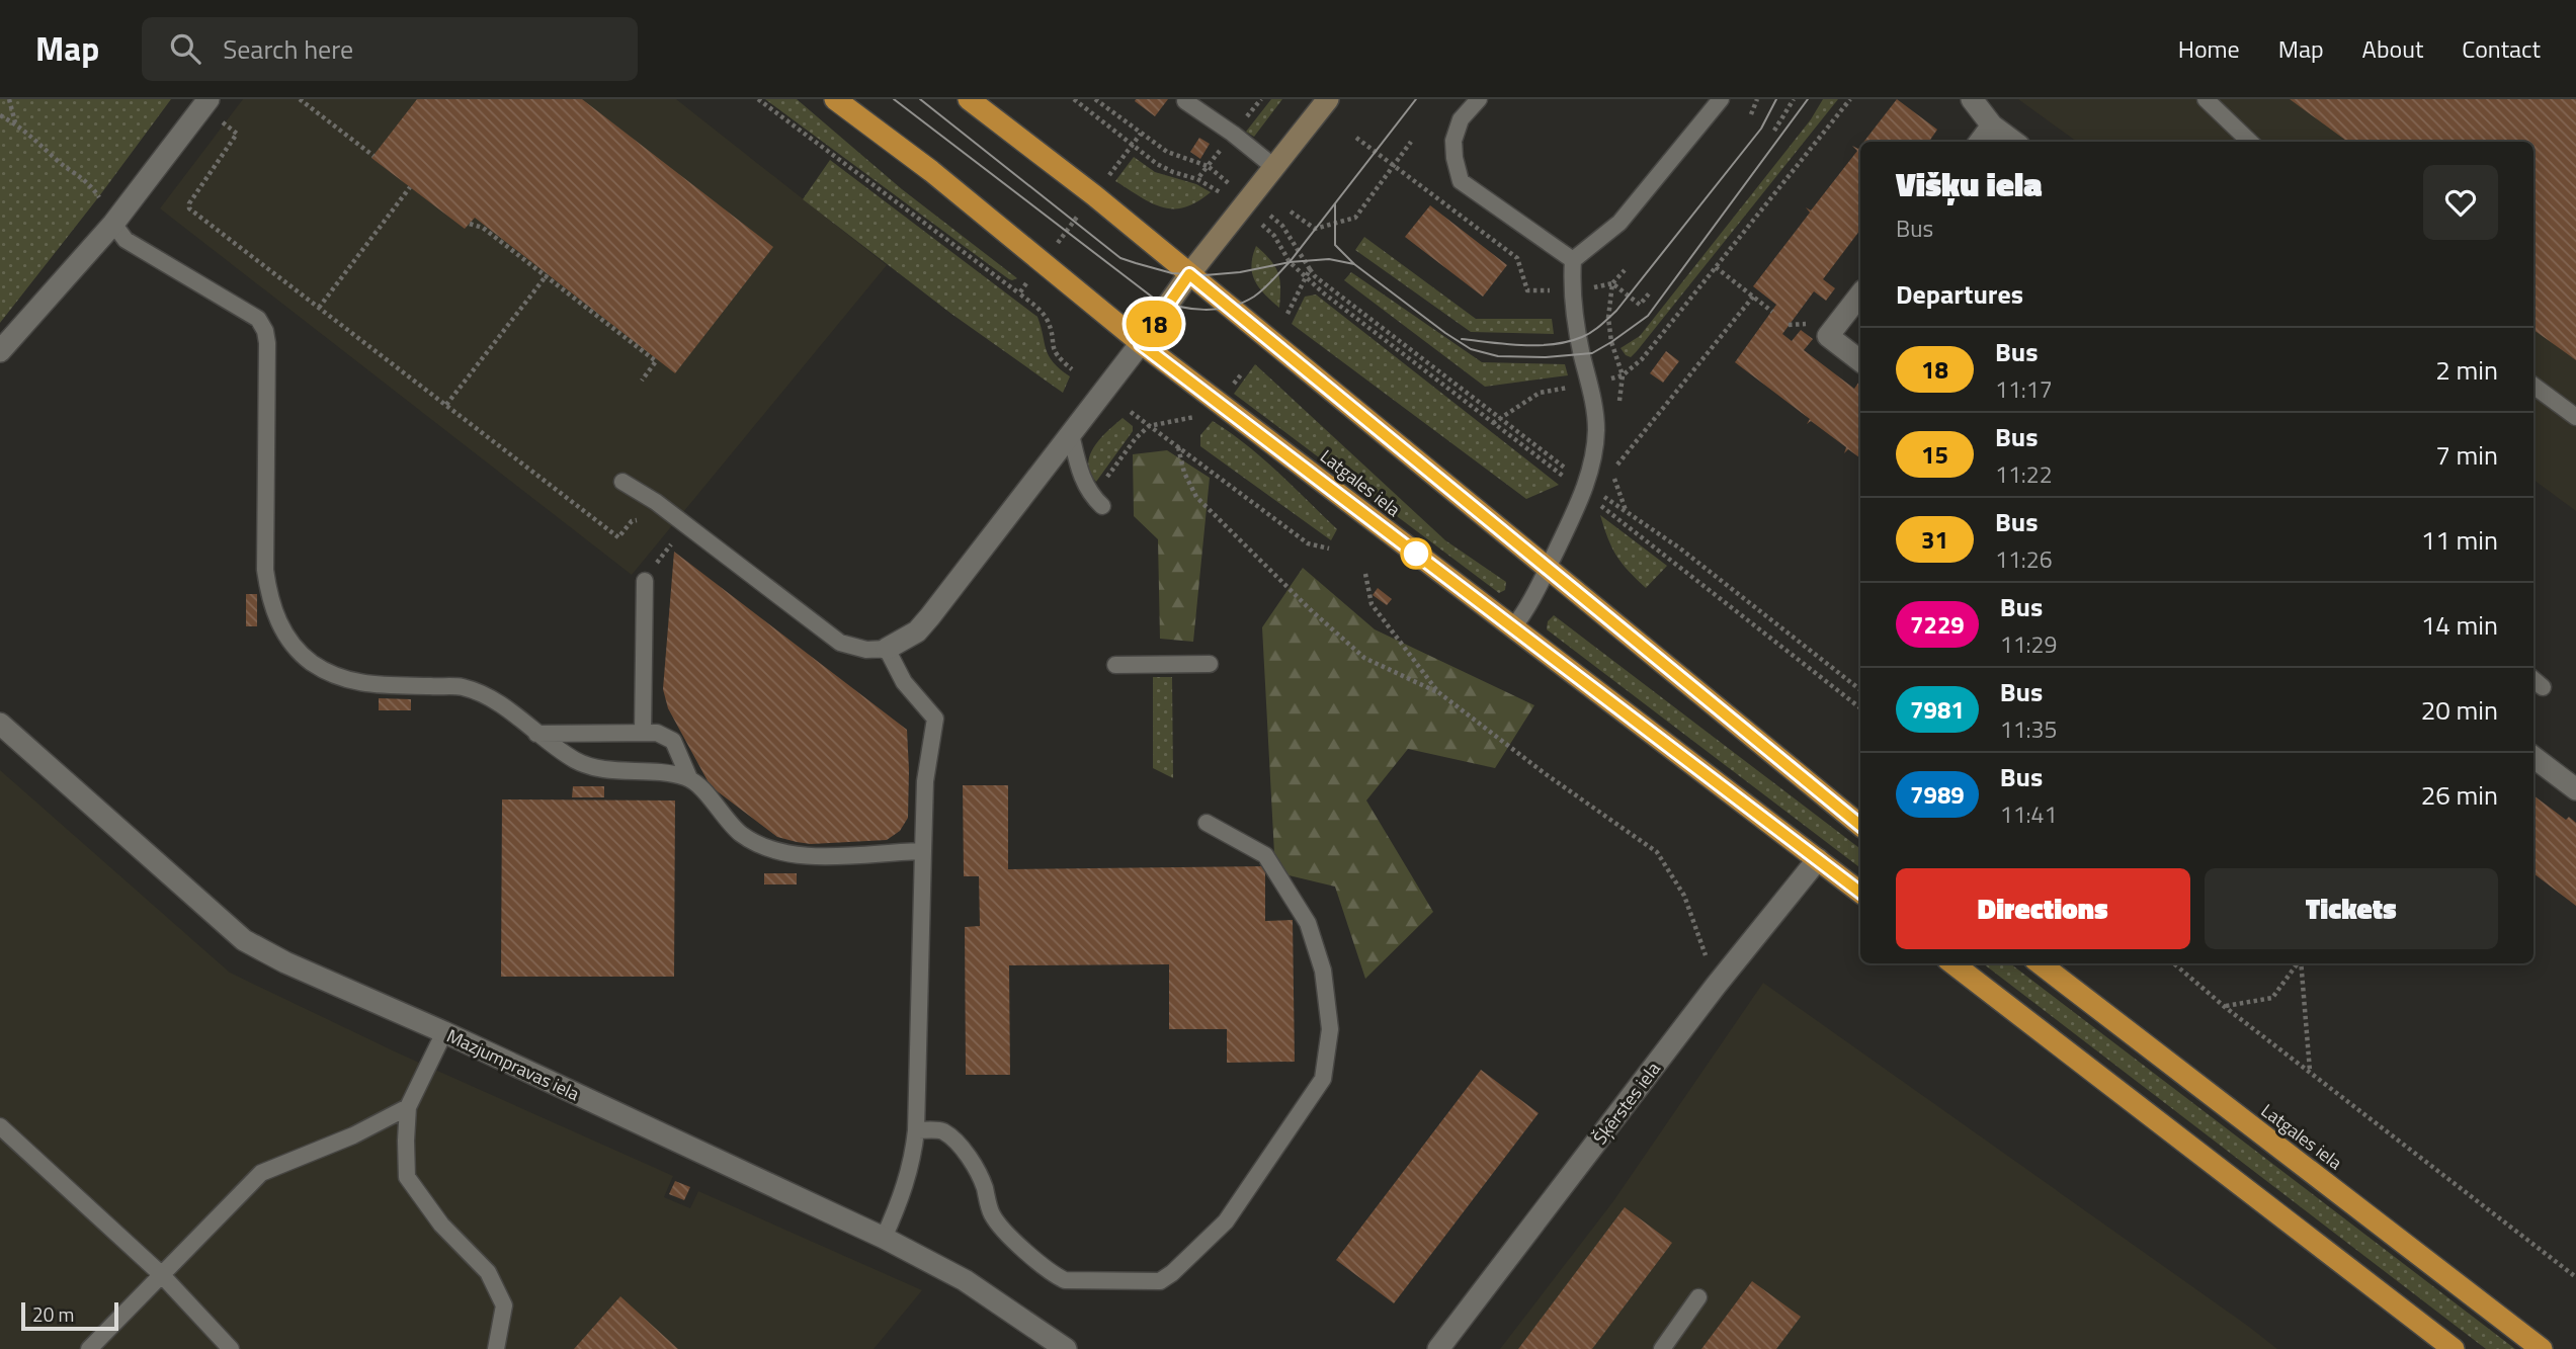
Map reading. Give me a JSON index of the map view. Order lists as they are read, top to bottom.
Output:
{
  "streets": {
    "highway": ["Latgales iela"],
    "street": ["Mazjumpravas iela", "Šķērstes iela"]
  },
  "crossings": [
    ["Latgales iela", "Šķērstes iela"]
  ],
  "lines": ["bus line 18"],
  "scale_bar": "20 m",
  "page": {
    "header": "Map",
    "search": "Search here",
    "nav": [
      "Home",
      "Map",
      "About",
      "Contact"
    ],
    "on_map": "18",
    "heading": [
      ["Višķu iela", "Bus"],
      "Departures"
    ],
    "list": [
      {
        "mark": "18",
        "name": "Bus",
        "note": "11:17",
        "value": "2 min"
      },
      {
        "mark": "15",
        "name": "Bus",
        "note": "11:22",
        "value": "7 min"
      },
      {
        "mark": "31",
        "name": "Bus",
        "note": "11:26",
        "value": "11 min"
      },
      {
        "mark": "7229",
        "name": "Bus",
        "note": "11:29",
        "value": "14 min"
      },
      {
        "mark": "7981",
        "name": "Bus",
        "note": "11:35",
        "value": "20 min"
      },
      {
        "mark": "7989",
        "name": "Bus",
        "note": "11:41",
        "value": "26 min"
      }
    ],
    "buttons": ["Directions", "Tickets"],
    "scale": "20 m"
  }
}
